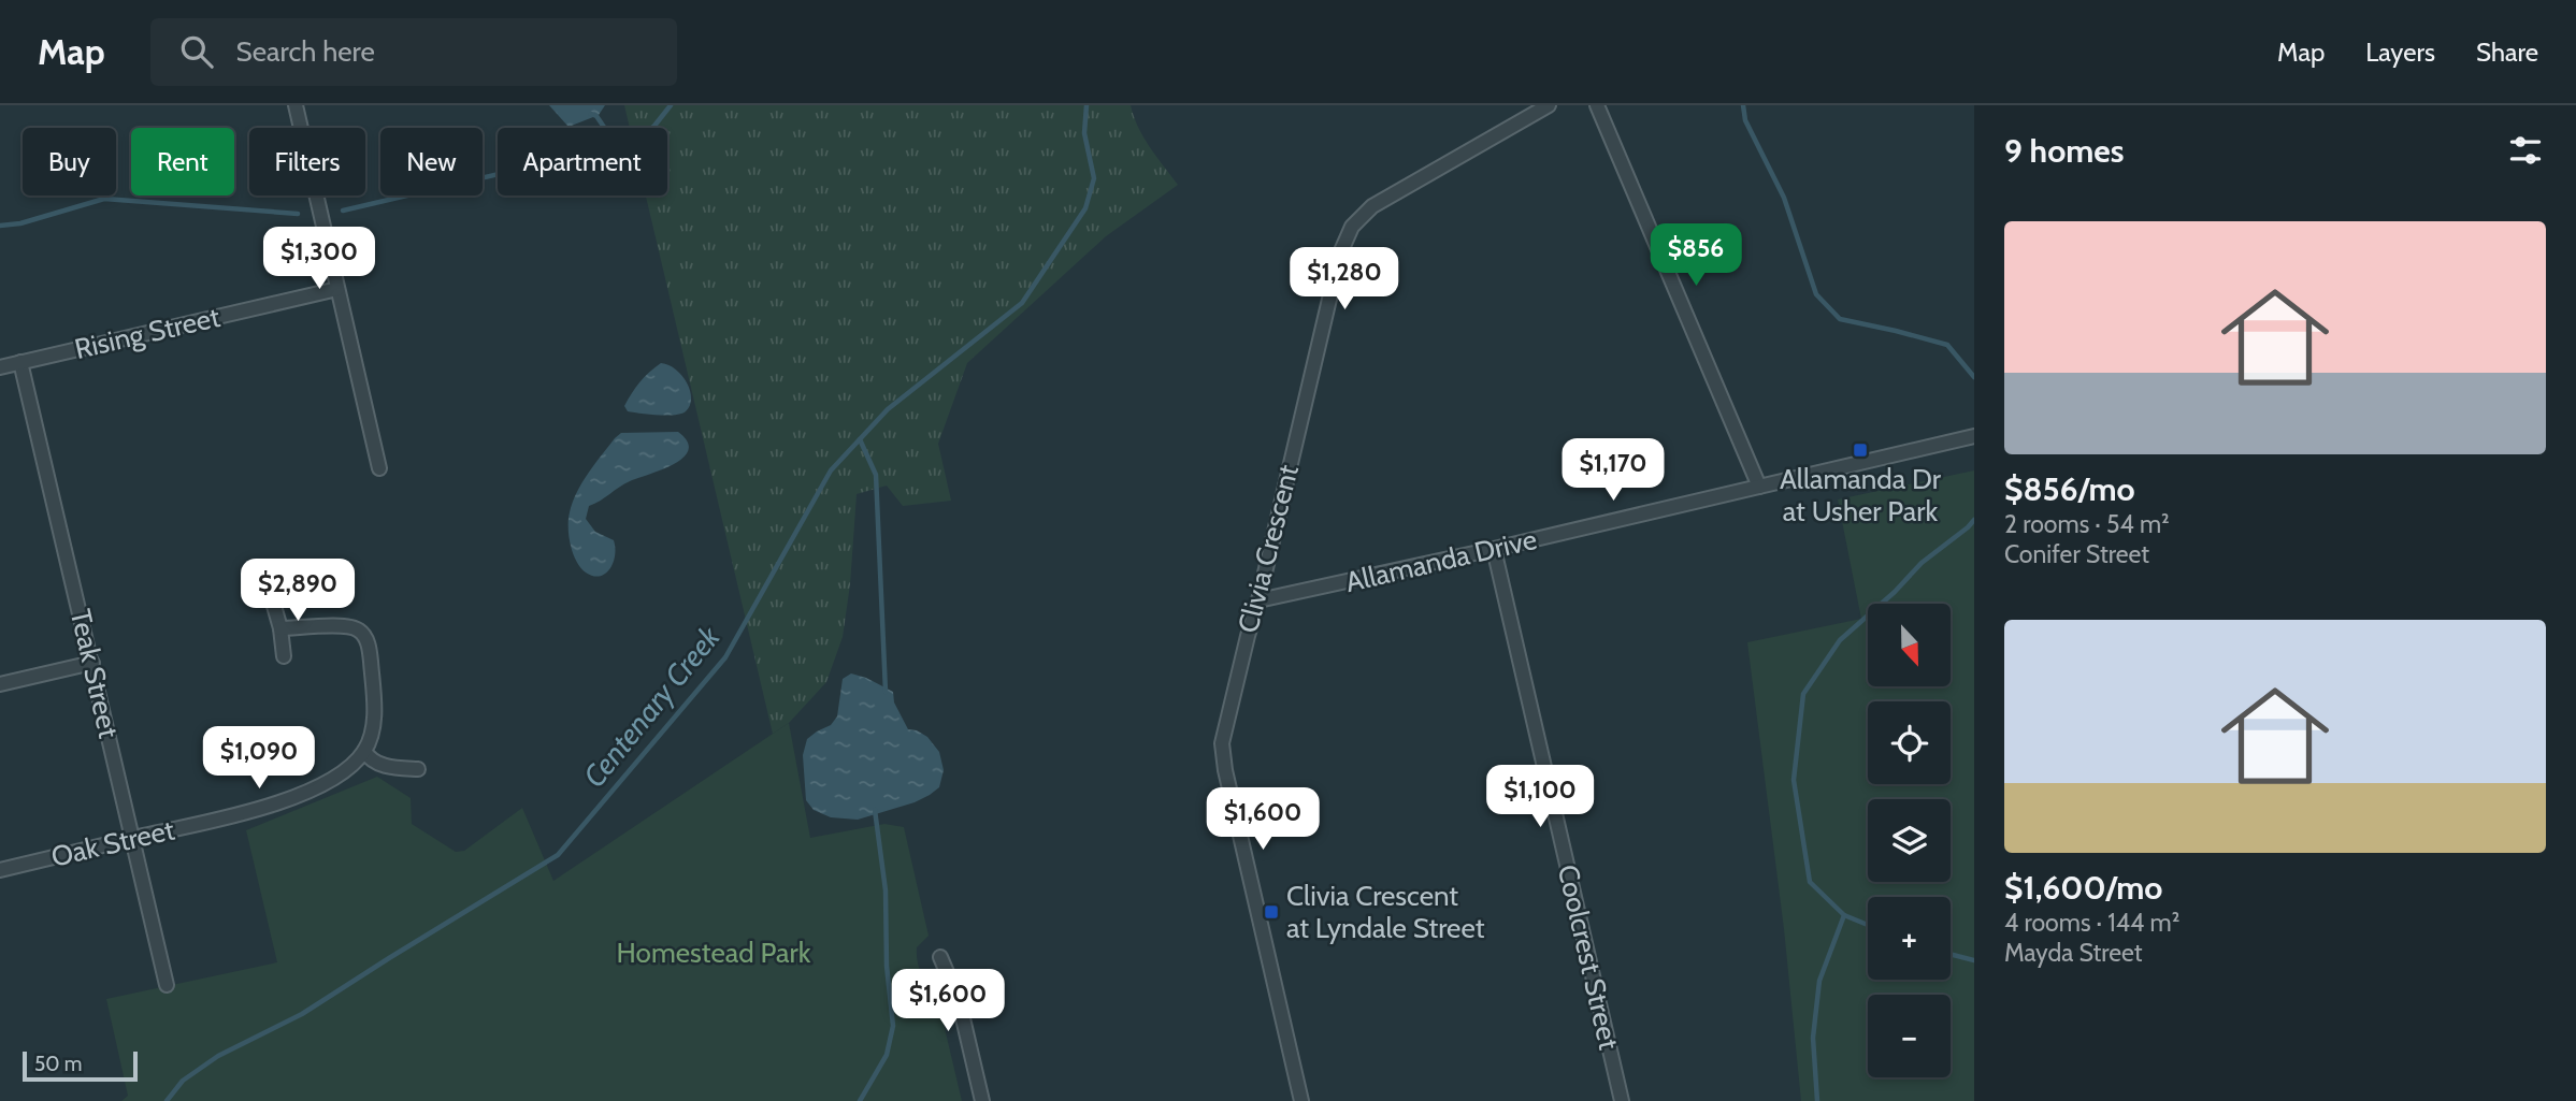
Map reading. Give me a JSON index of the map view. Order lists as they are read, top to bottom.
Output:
{
  "streets": {
    "street": [
      "Rising Street",
      "Clivia Crescent",
      "Allamanda Drive",
      "Teak Street",
      "Oak Street",
      "Coolcrest Street"
    ]
  },
  "crossings": [
    ["Rising Street", "Teak Street"],
    ["Clivia Crescent", "Allamanda Drive"],
    ["Allamanda Drive", "Coolcrest Street"],
    ["Teak Street", "Oak Street"]
  ],
  "water": ["Centenary Creek"],
  "parks": ["Homestead Park"],
  "places": {
    "transit": ["Allamanda Dr at Usher Park", "Clivia Crescent at Lyndale Street"]
  },
  "scale_bar": "50 m",
  "north": "bottom",
  "page": {
    "header": "Map",
    "search": "Search here",
    "nav": ["Map", "Layers", "Share"],
    "heading": "9 homes",
    "chip": [
      "Buy",
      "Rent",
      "Filters",
      "New",
      "Apartment"
    ],
    "list": [
      {
        "name": "$856/mo",
        "note": "2 rooms · 54 m² · Conifer Street"
      },
      {
        "name": "$1,600/mo",
        "note": "4 rooms · 144 m² · Mayda Street"
      }
    ],
    "price": [
      "$856",
      "$1,300",
      "$1,280",
      "$1,170",
      "$2,890",
      "$1,090",
      "$1,100",
      "$1,600",
      "$1,600"
    ],
    "map_buttons": ["+", "−"],
    "scale": "50 m"
  }
}
